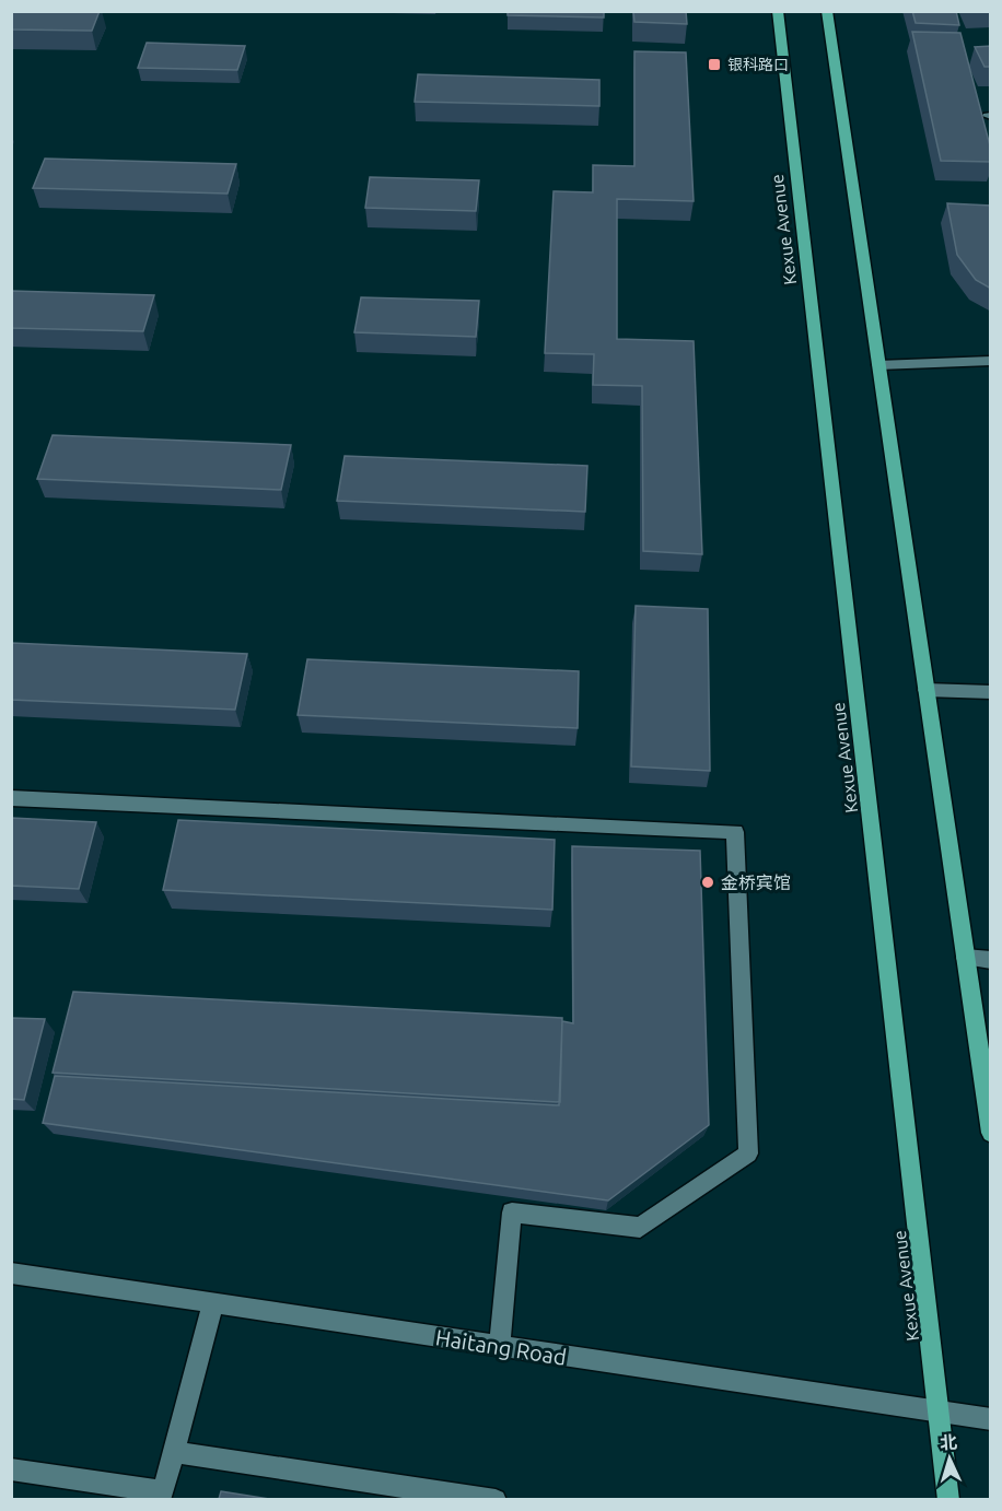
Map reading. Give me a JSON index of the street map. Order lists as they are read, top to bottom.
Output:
{
  "streets": {
    "main road": ["Kexue Avenue"],
    "street": ["Haitang Road"]
  },
  "crossings": [
    ["Kexue Avenue", "Haitang Road"]
  ],
  "places": {
    "transit": ["银科路口"],
    "other": ["金桥宾馆"]
  },
  "north": "top"
}
